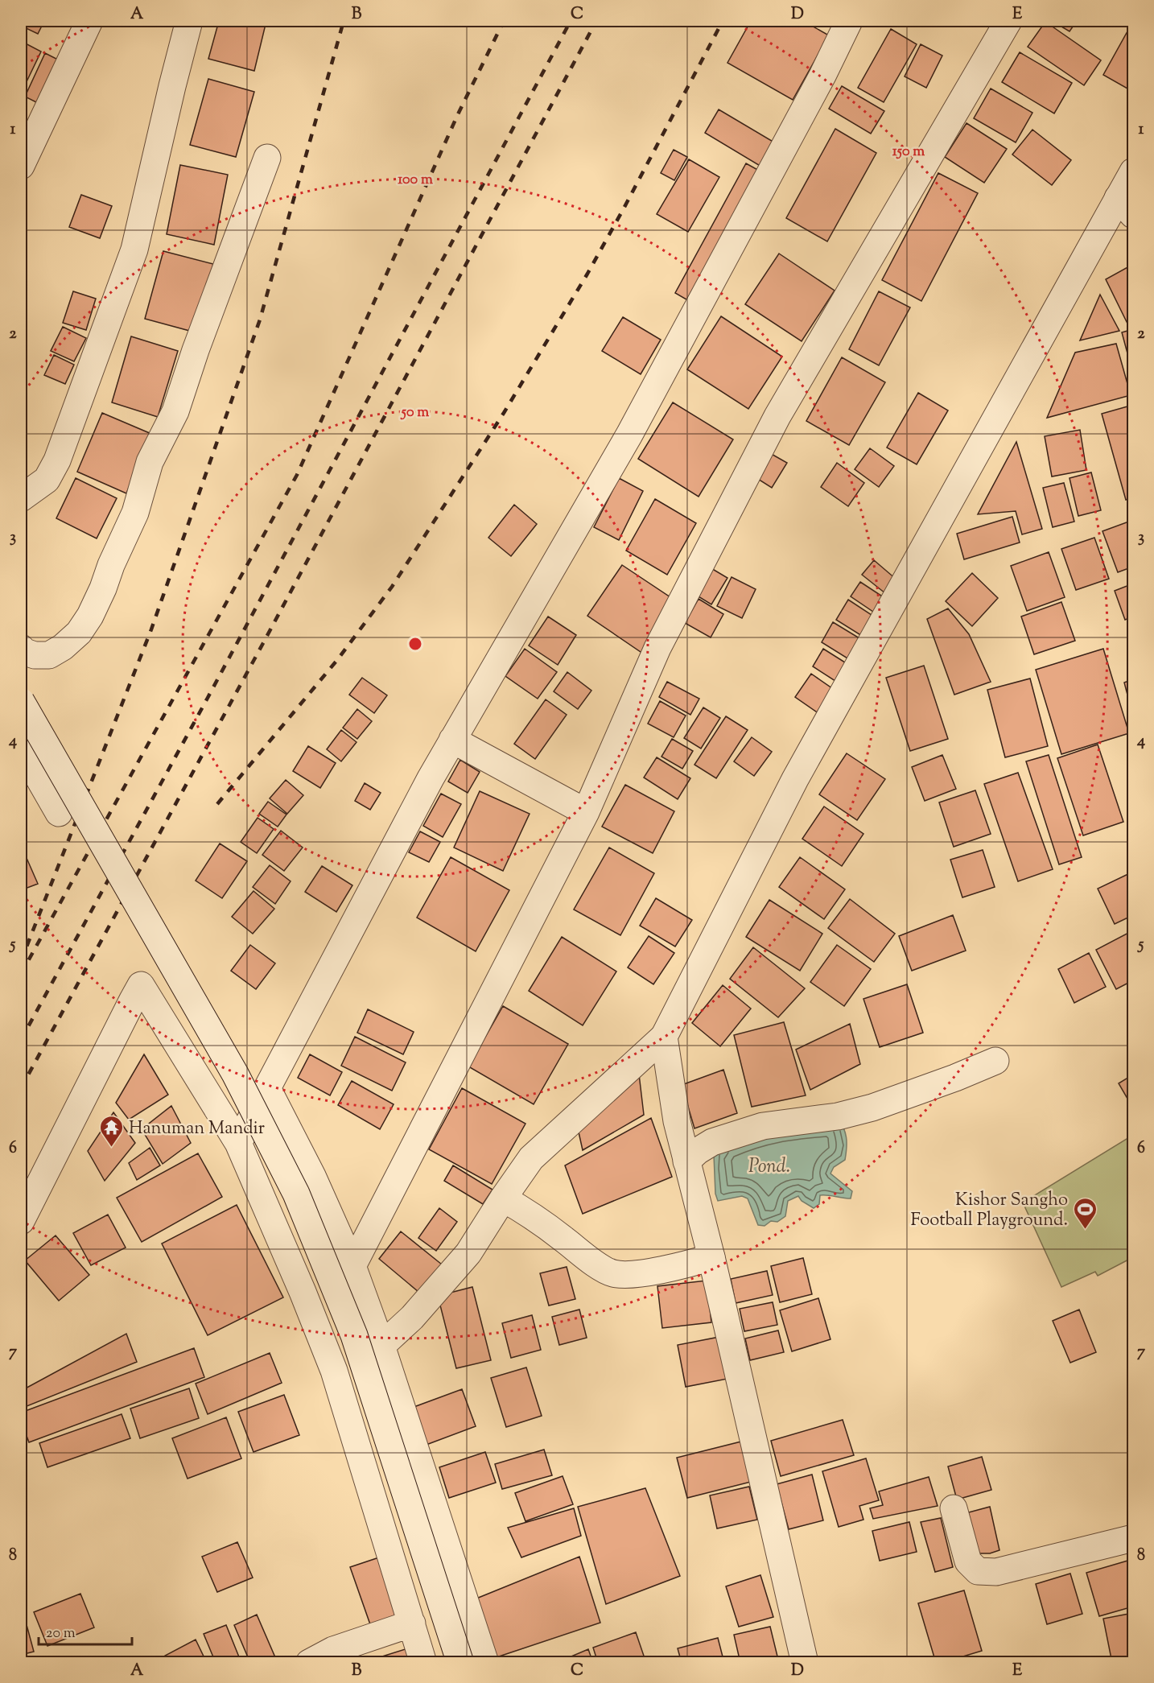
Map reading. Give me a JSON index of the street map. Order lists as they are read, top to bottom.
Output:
{
  "water": ["Pond."],
  "places": {
    "temple": ["Hanuman Mandir"],
    "sports": ["Kishor Sangho Football Playground."]
  },
  "scale_bar": "20 m",
  "grid": {
    "columns": [
      "A",
      "B",
      "C",
      "D",
      "E"
    ],
    "rows": [
      "1",
      "2",
      "3",
      "4",
      "5",
      "6",
      "7",
      "8"
    ]
  },
  "rings": ["150 m", "100 m", "50 m"]
}
